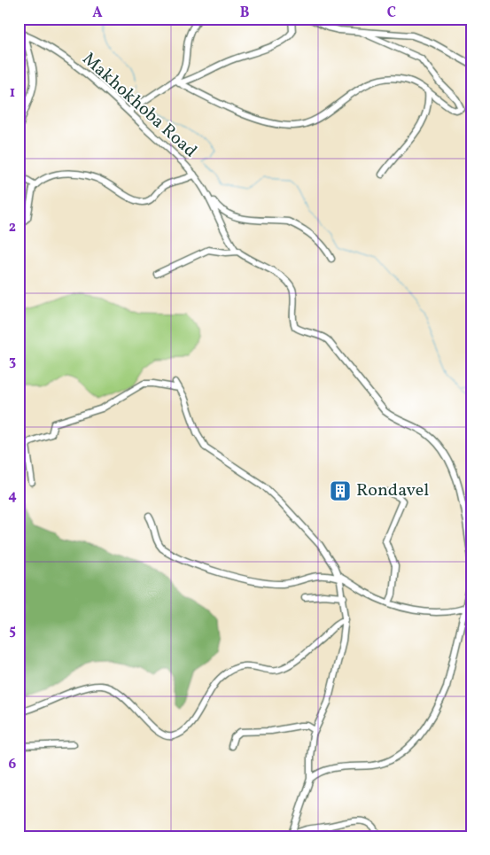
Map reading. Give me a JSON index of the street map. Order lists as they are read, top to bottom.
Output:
{
  "streets": {
    "street": ["Makhokhoba Road"]
  },
  "places": {
    "building": ["Rondavel"]
  },
  "grid": {
    "columns": ["A", "B", "C"],
    "rows": [
      "1",
      "2",
      "3",
      "4",
      "5",
      "6"
    ]
  }
}
